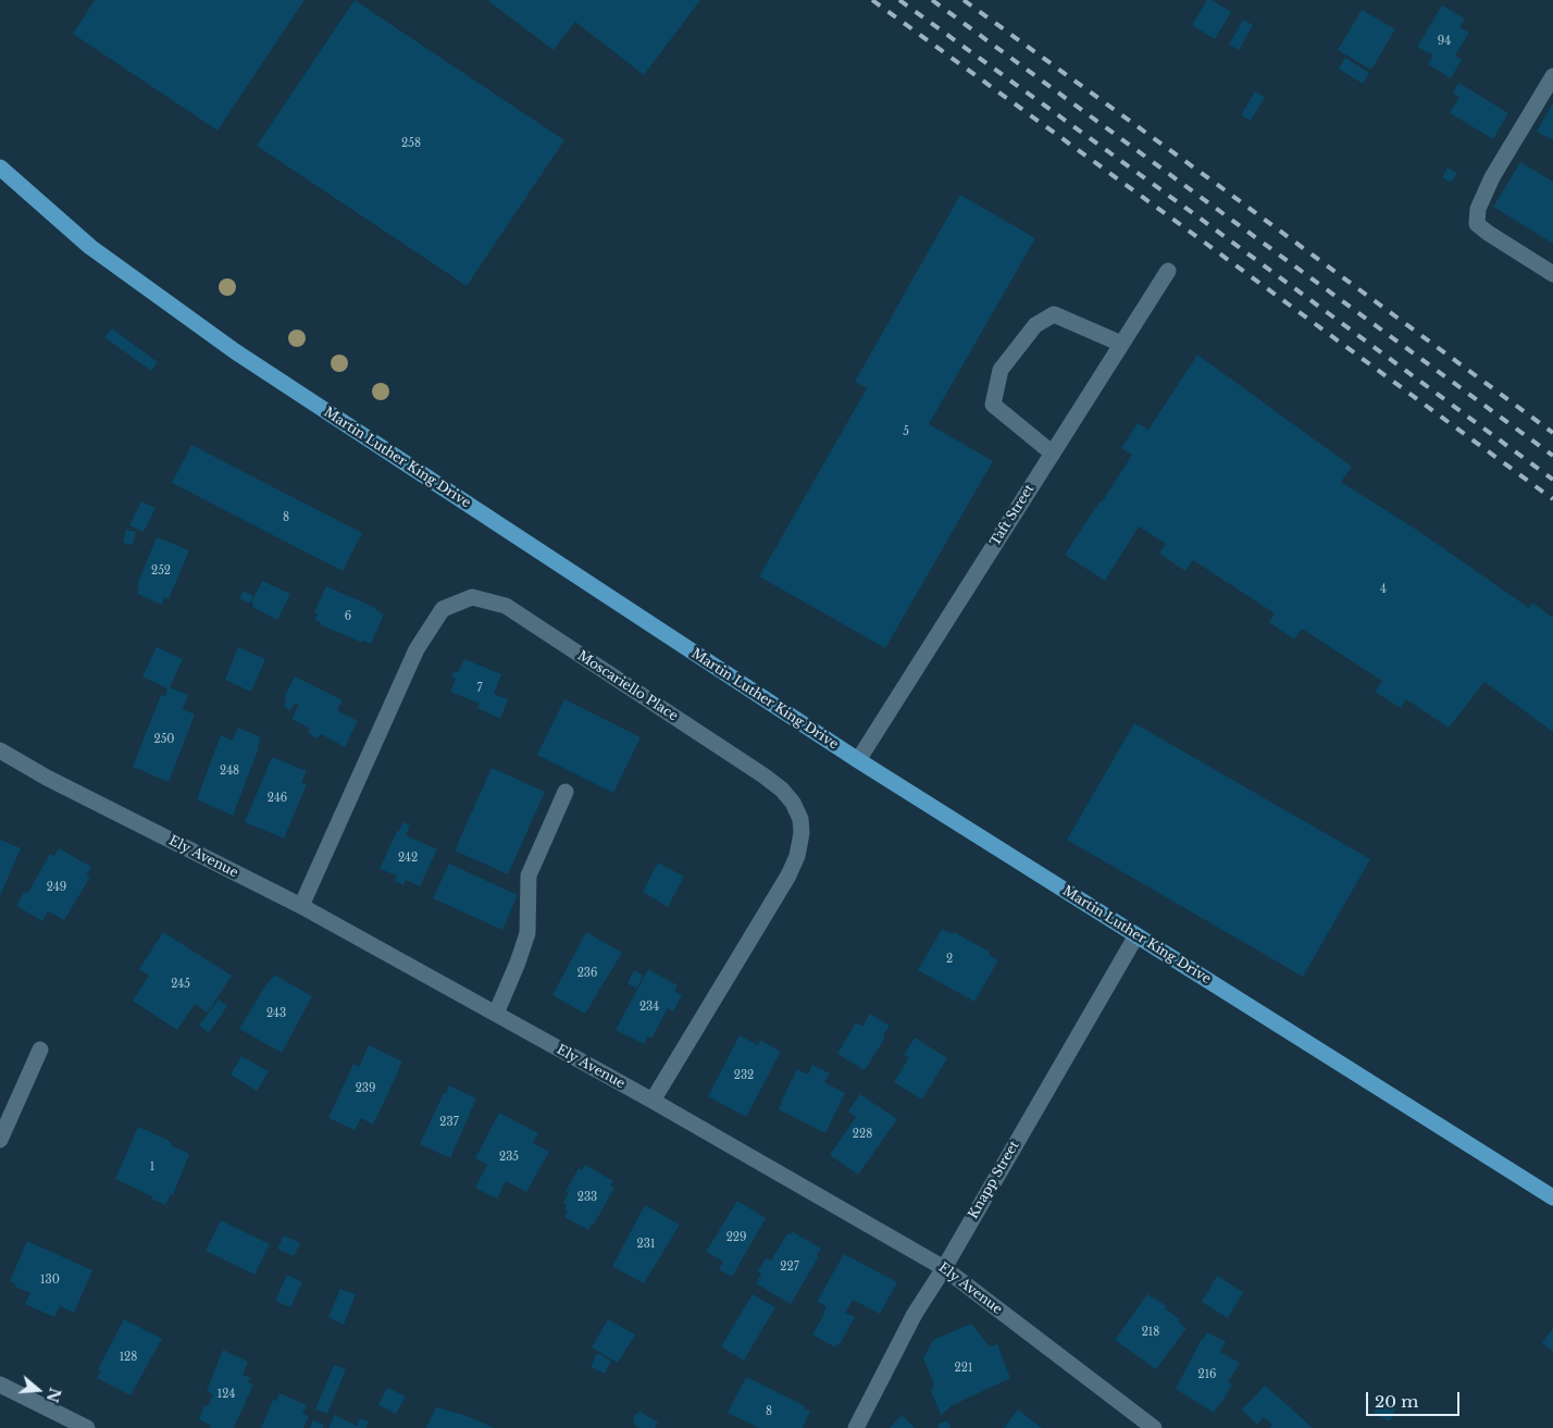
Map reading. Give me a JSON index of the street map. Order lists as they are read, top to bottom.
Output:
{
  "streets": {
    "main road": ["Martin Luther King Drive"],
    "street": [
      "Taft Street",
      "Moscariello Place",
      "Ely Avenue",
      "Knapp Street"
    ]
  },
  "crossings": [
    ["Martin Luther King Drive", "Taft Street"],
    ["Martin Luther King Drive", "Knapp Street"],
    ["Moscariello Place", "Ely Avenue"],
    ["Ely Avenue", "Knapp Street"]
  ],
  "house_numbers": [
    "94",
    "258",
    "5",
    "8",
    "252",
    "4",
    "6",
    "7",
    "250",
    "248",
    "246",
    "242",
    "249",
    "2",
    "236",
    "245",
    "234",
    "243",
    "232",
    "239",
    "237",
    "228",
    "235",
    "1",
    "233",
    "229",
    "231",
    "227",
    "130",
    "218",
    "128",
    "221",
    "216",
    "124",
    "8"
  ],
  "scale_bar": "20 m",
  "north": "right"
}
